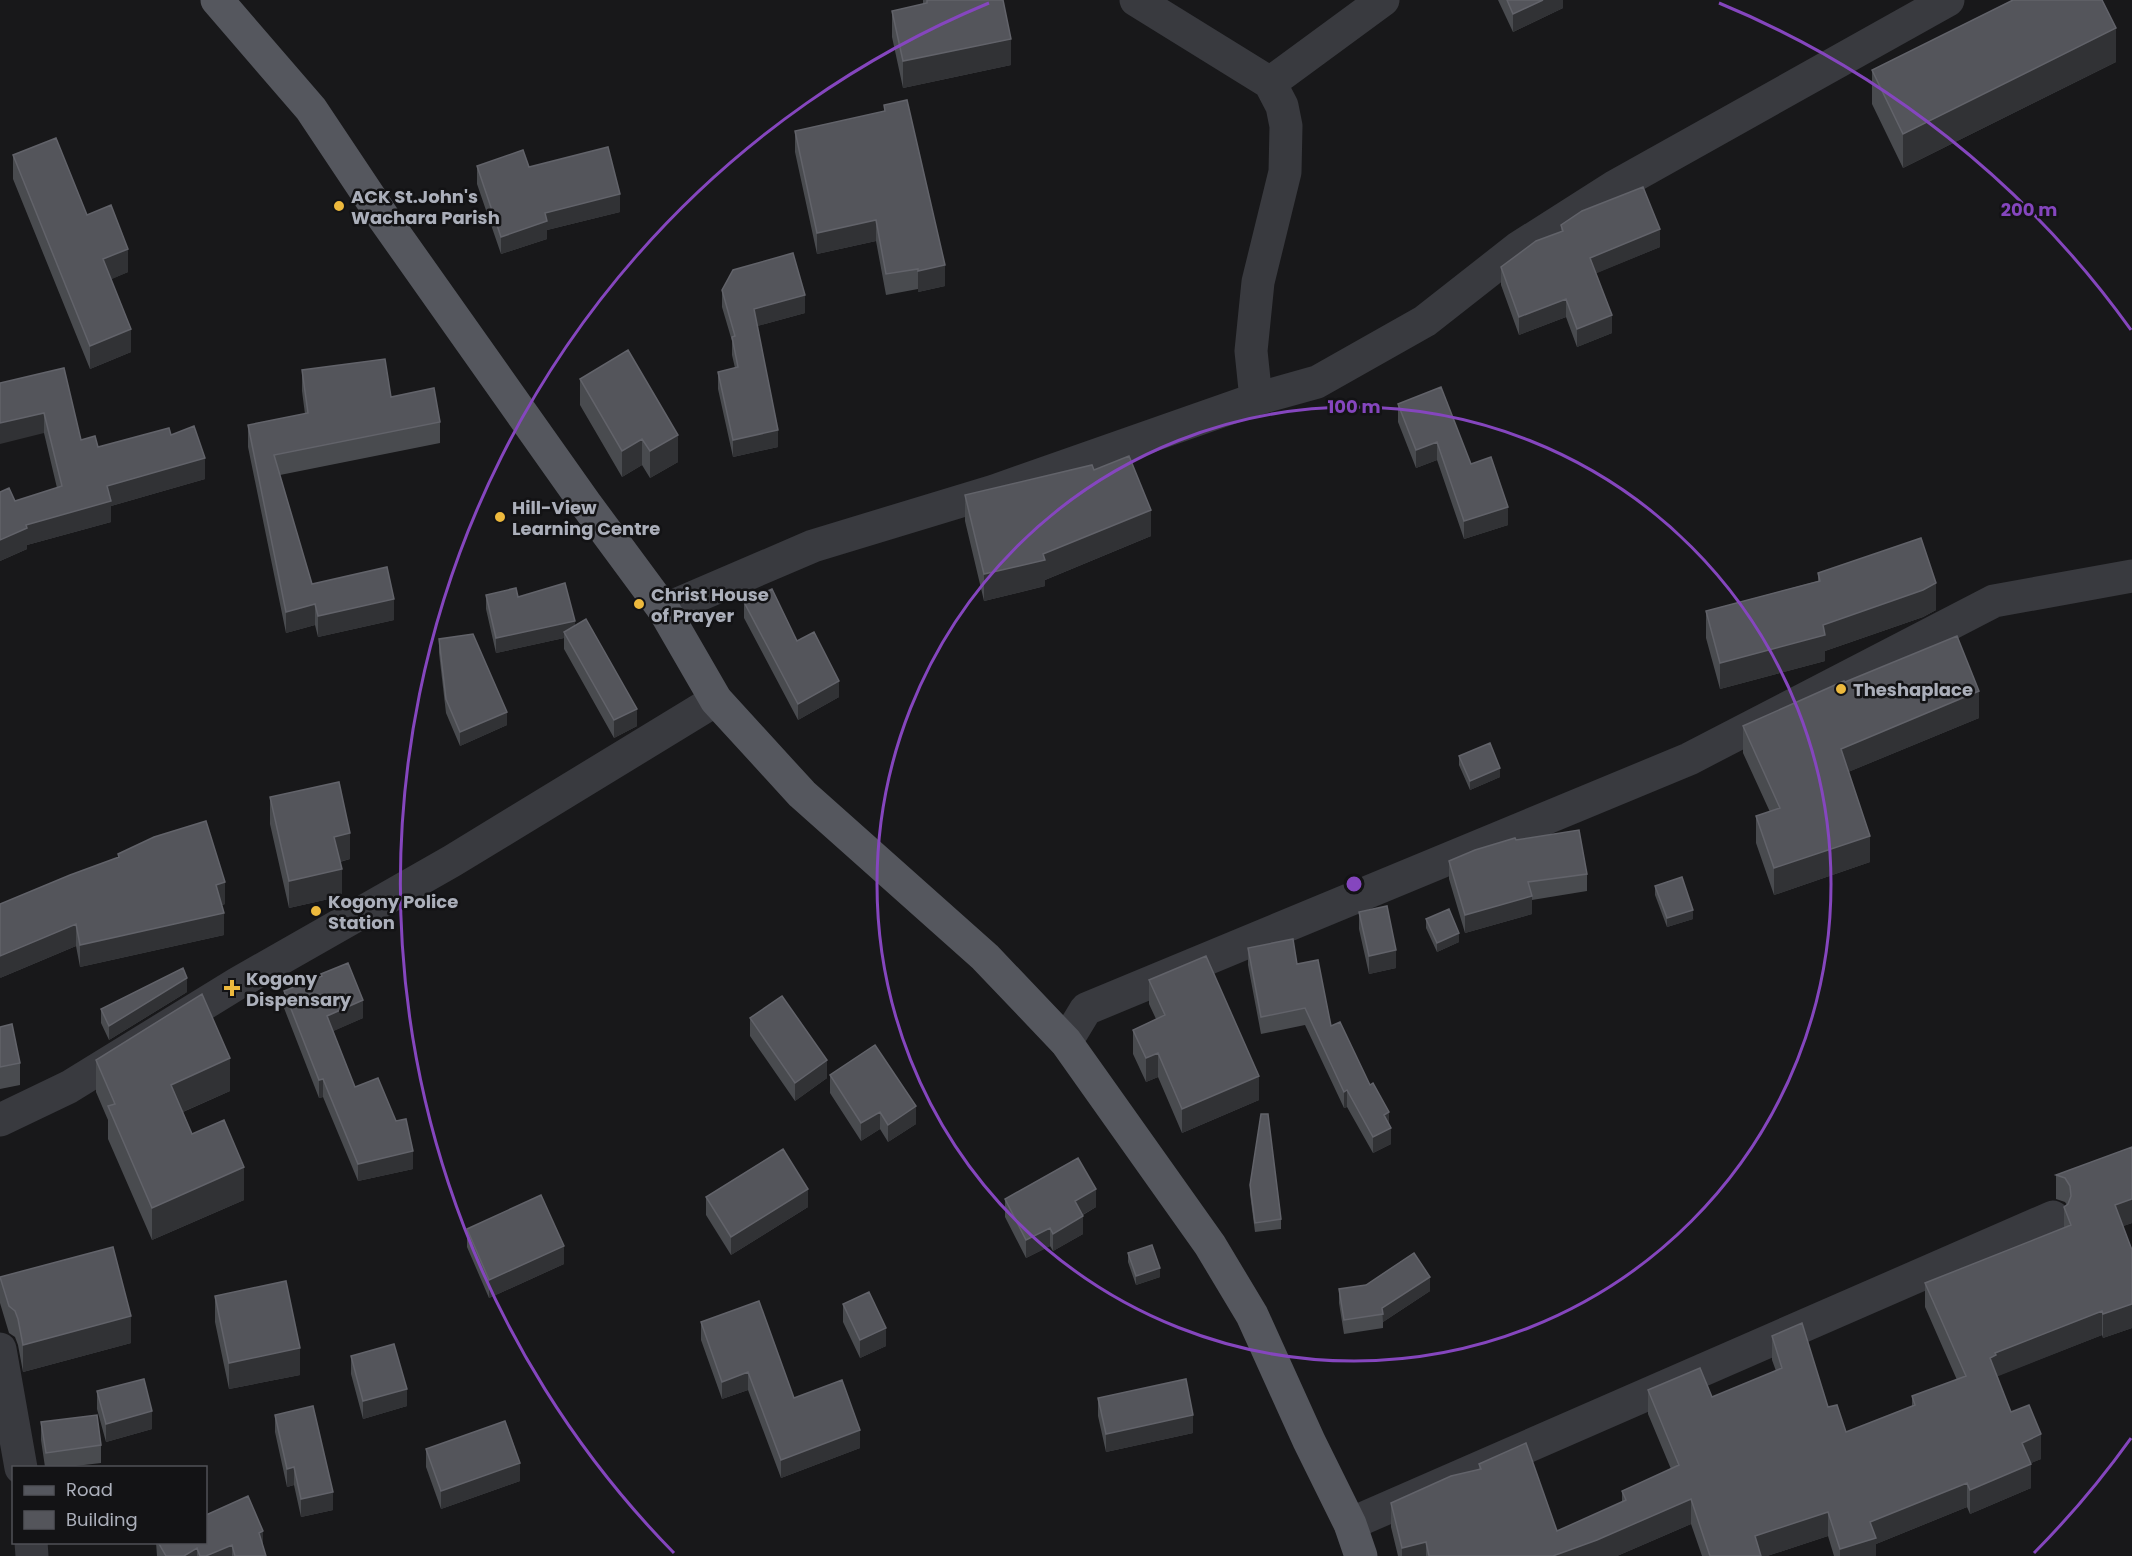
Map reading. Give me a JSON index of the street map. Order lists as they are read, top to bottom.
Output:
{
  "places": {
    "other": [
      "ACK St.John's Wachara Parish",
      "Hill-View Learning Centre",
      "Christ House of Prayer",
      "Theshaplace",
      "Kogony Police Station"
    ],
    "health": ["Kogony Dispensary"]
  },
  "legend": ["Road", "Building"],
  "rings": ["200 m", "100 m"]
}
